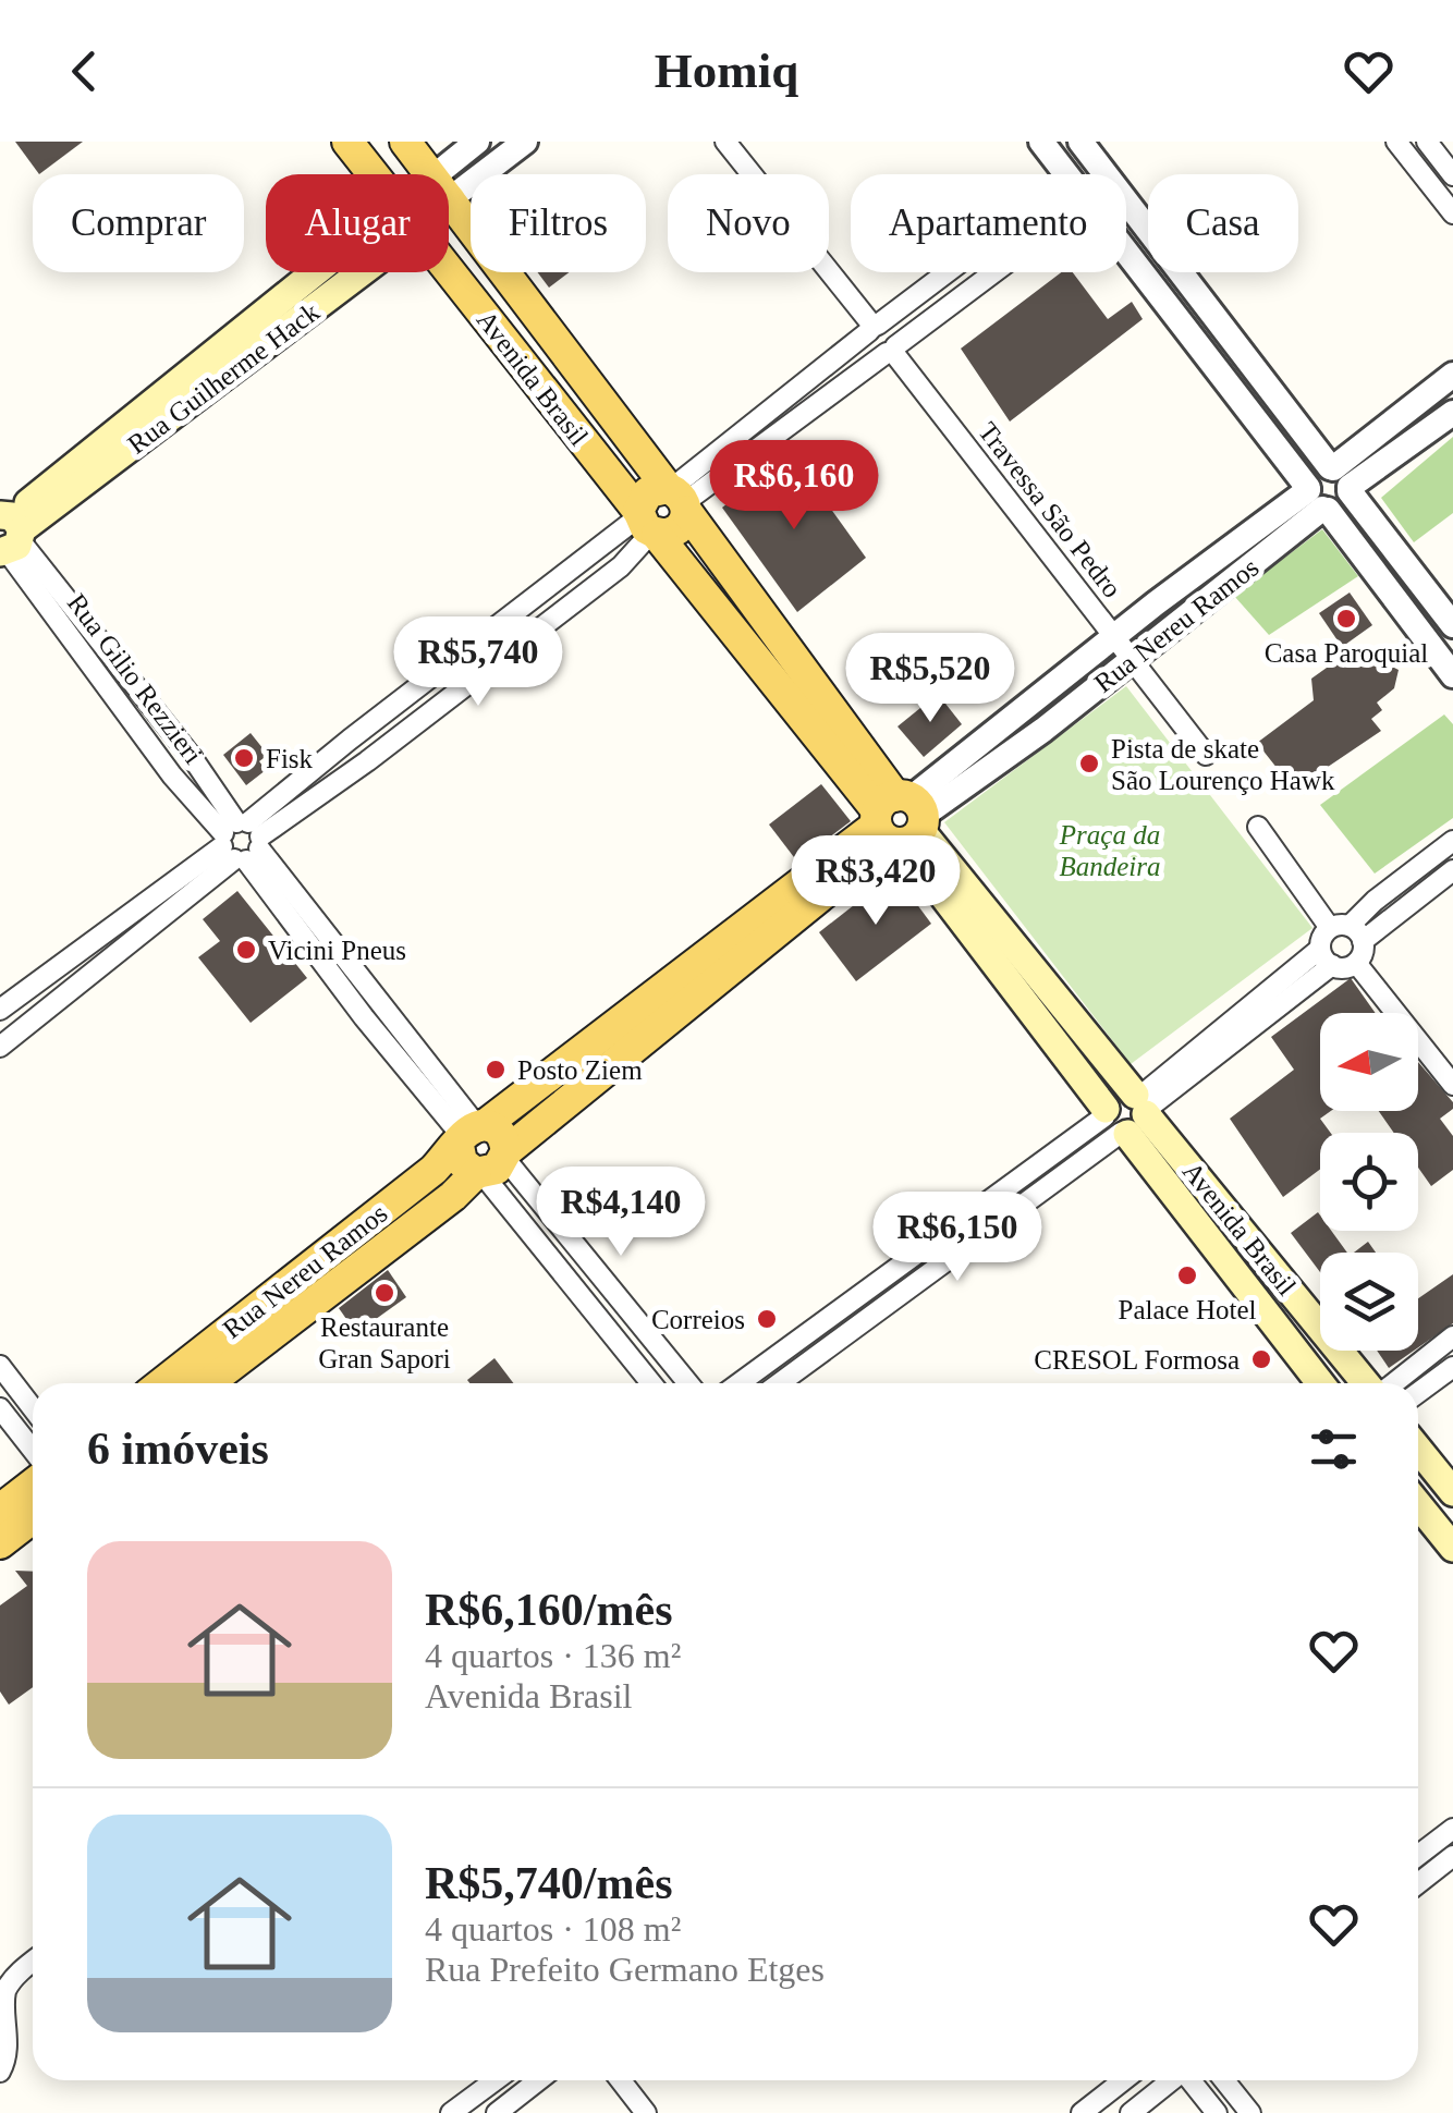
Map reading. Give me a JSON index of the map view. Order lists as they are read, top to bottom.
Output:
{
  "streets": {
    "main road": ["Rua Guilherme Hack", "Avenida Brasil", "Rua Nereu Ramos"],
    "street": ["Travessa São Pedro", "Rua Gilio Rezzieri"]
  },
  "crossings": [
    ["Rua Guilherme Hack", "Rua Gilio Rezzieri"],
    ["Avenida Brasil", "Rua Nereu Ramos"],
    ["Travessa São Pedro", "Rua Nereu Ramos"],
    ["Rua Nereu Ramos", "Rua Gilio Rezzieri"]
  ],
  "parks": ["Praça da Bandeira"],
  "places": [
    "Casa Paroquial",
    "Fisk",
    "Pista de skate São Lourenço Hawk",
    "Vicini Pneus",
    "Posto Ziem",
    "Palace Hotel",
    "Restaurante Gran Sapori",
    "Correios",
    "CRESOL Formosa"
  ],
  "north": "left",
  "page": {
    "header": "Homiq",
    "chip": [
      "Comprar",
      "Alugar",
      "Filtros",
      "Novo",
      "Apartamento",
      "Casa"
    ],
    "price": [
      "R$6,160",
      "R$5,740",
      "R$5,520",
      "R$3,420",
      "R$4,140",
      "R$6,150"
    ],
    "heading": "6 imóveis",
    "list": [
      {
        "name": "R$6,160/mês",
        "note": "4 quartos · 136 m² · Avenida Brasil"
      },
      {
        "name": "R$5,740/mês",
        "note": "4 quartos · 108 m² · Rua Prefeito Germano Etges"
      }
    ]
  }
}
